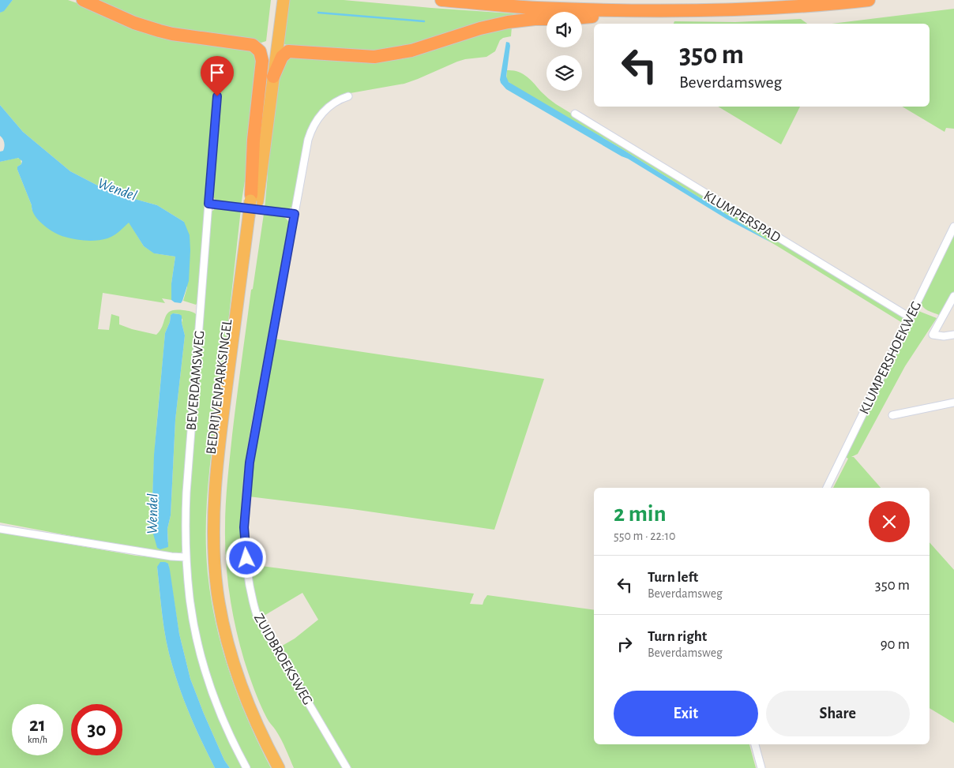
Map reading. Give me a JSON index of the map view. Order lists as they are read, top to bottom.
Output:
{
  "streets": {
    "highway": ["BEDRIJVENPARKSINGEL"],
    "street": [
      "KLUMPERSPAD",
      "KLUMPERSHOEKWEG",
      "BEVERDAMSWEG",
      "ZUIDBROEKSWEG"
    ]
  },
  "crossings": [
    ["KLUMPERSPAD", "KLUMPERSHOEKWEG"]
  ],
  "water": ["Wendel"],
  "page": {
    "turn": ["350 m", "Beverdamsweg"],
    "heading": ["2 min", "550 m · 22:10"],
    "list": [
      {
        "name": "Turn left",
        "note": "Beverdamsweg",
        "value": "350 m"
      },
      {
        "name": "Turn right",
        "note": "Beverdamsweg",
        "value": "90 m"
      }
    ],
    "buttons": ["Exit", "Share"],
    "speed": "21 km/h",
    "limit": "30"
  }
}
